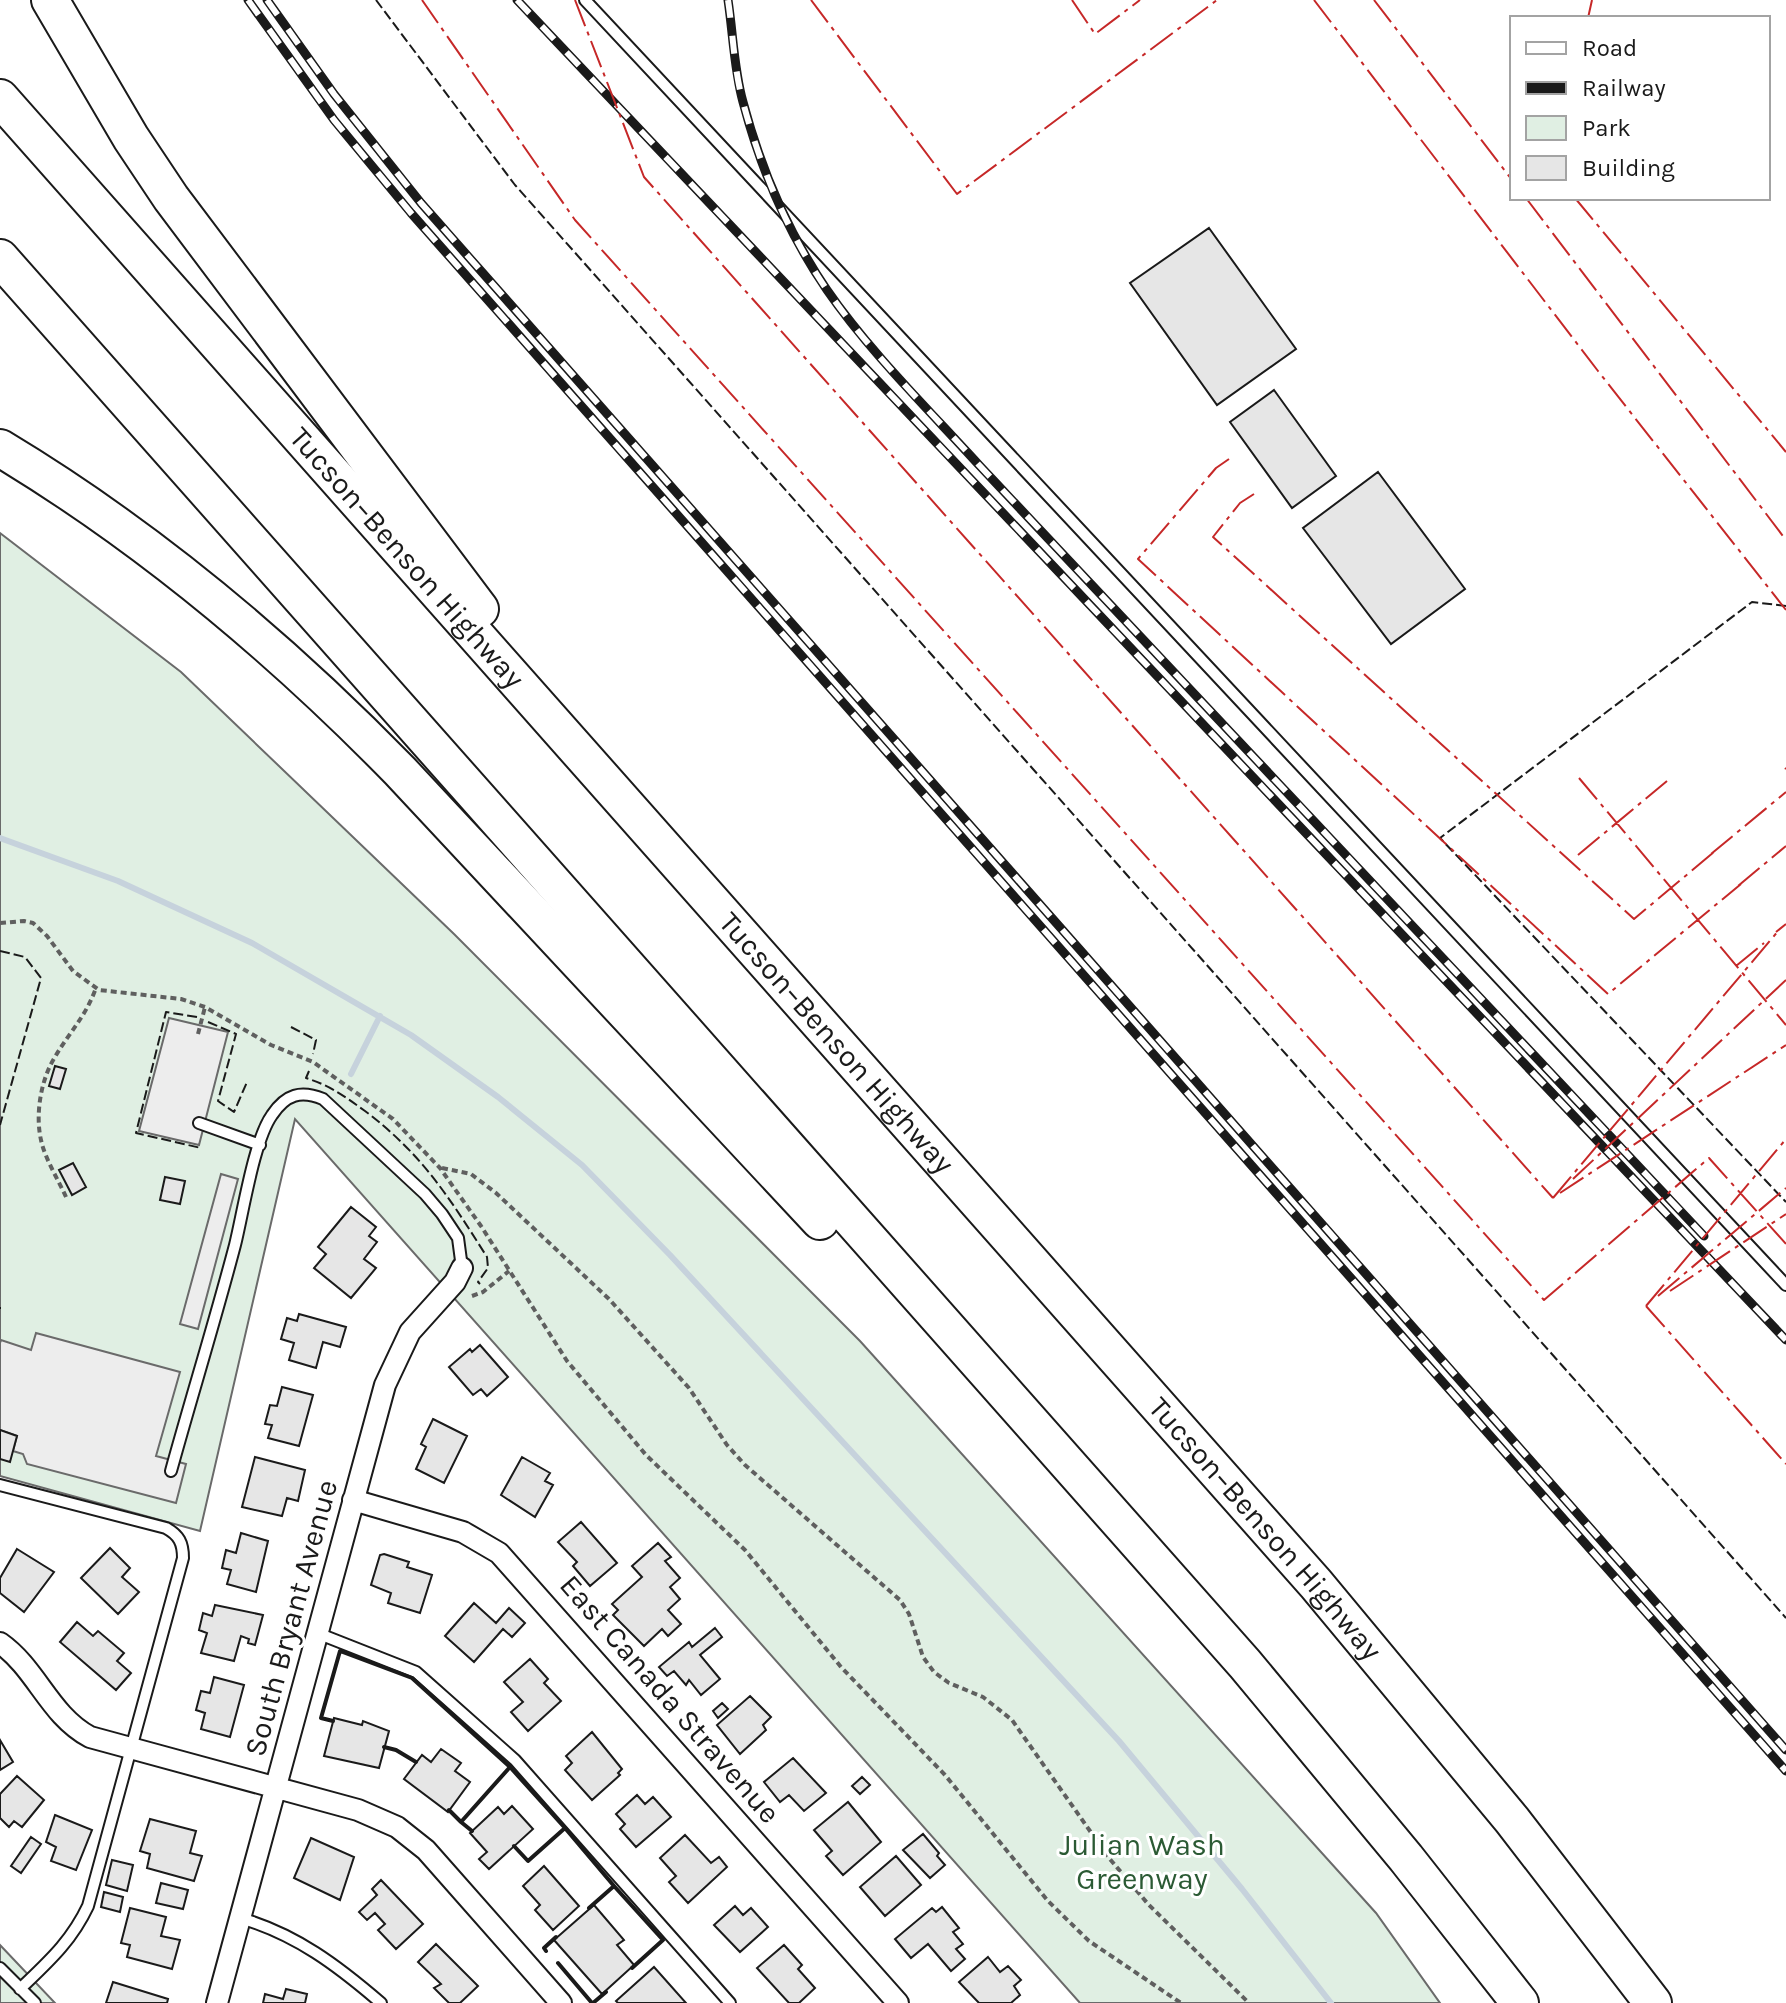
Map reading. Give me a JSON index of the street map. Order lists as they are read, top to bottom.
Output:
{
  "streets": {
    "highway": ["Tucson–Benson Highway"],
    "street": ["South Bryant Avenue", "East Canada Stravenue"]
  },
  "crossings": [
    ["South Bryant Avenue", "East Canada Stravenue"]
  ],
  "parks": ["Julian Wash Greenway"],
  "legend": [
    "Road",
    "Railway",
    "Park",
    "Building"
  ]
}
